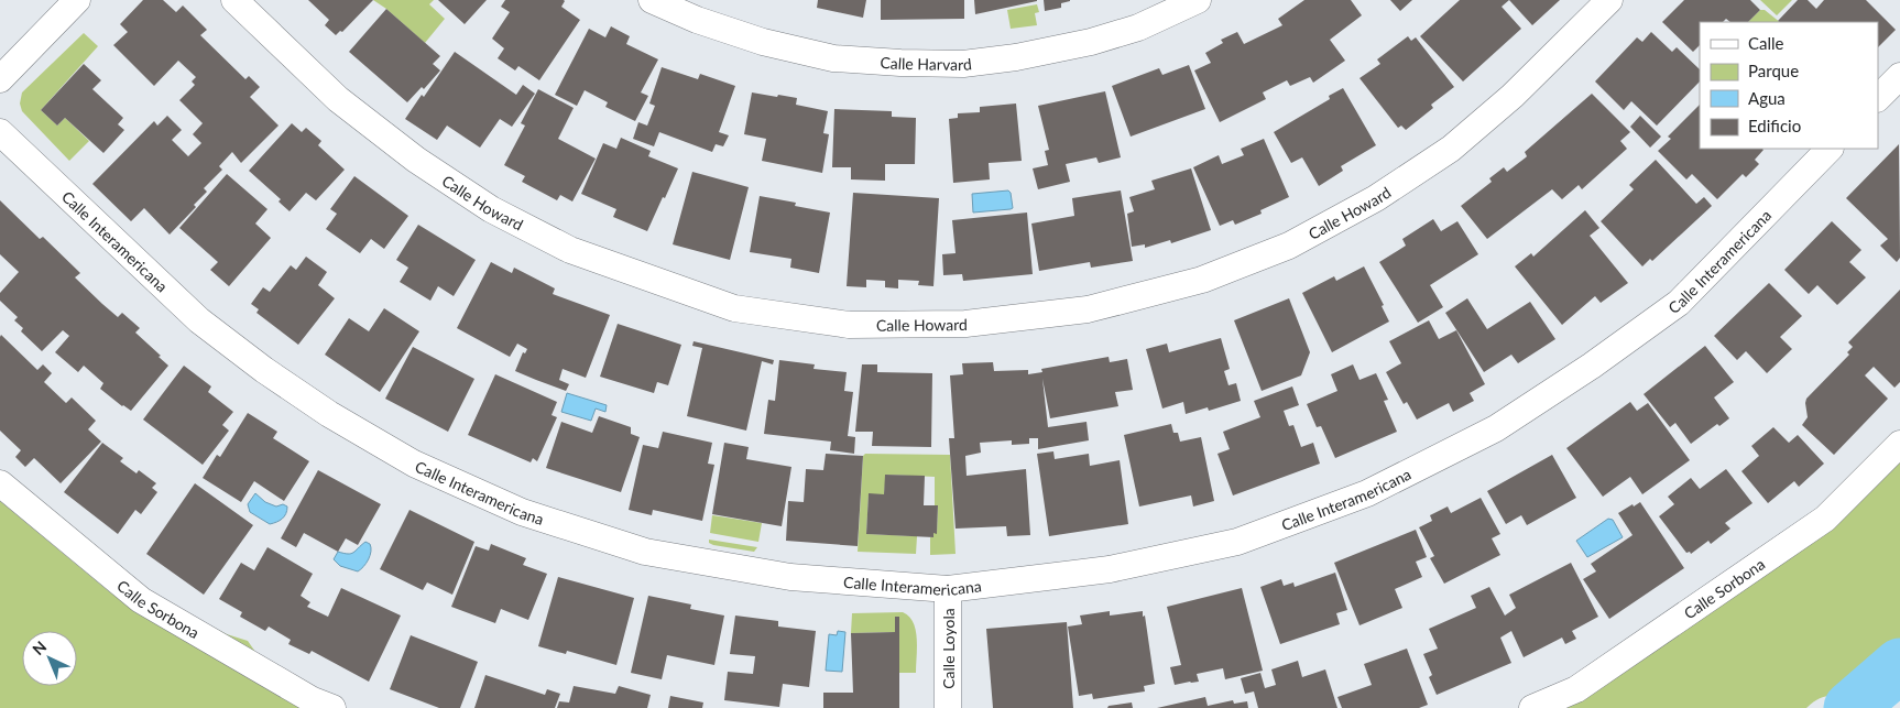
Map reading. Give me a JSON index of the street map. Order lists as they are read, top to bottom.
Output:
{
  "streets": {
    "street": [
      "Calle Harvard",
      "Calle Howard",
      "Calle Interamericana",
      "Calle Sorbona",
      "Calle Loyola"
    ]
  },
  "crossings": [
    ["Calle Interamericana", "Calle Loyola"]
  ],
  "legend": [
    "Calle",
    "Parque",
    "Agua",
    "Edificio"
  ],
  "north": "top left"
}
